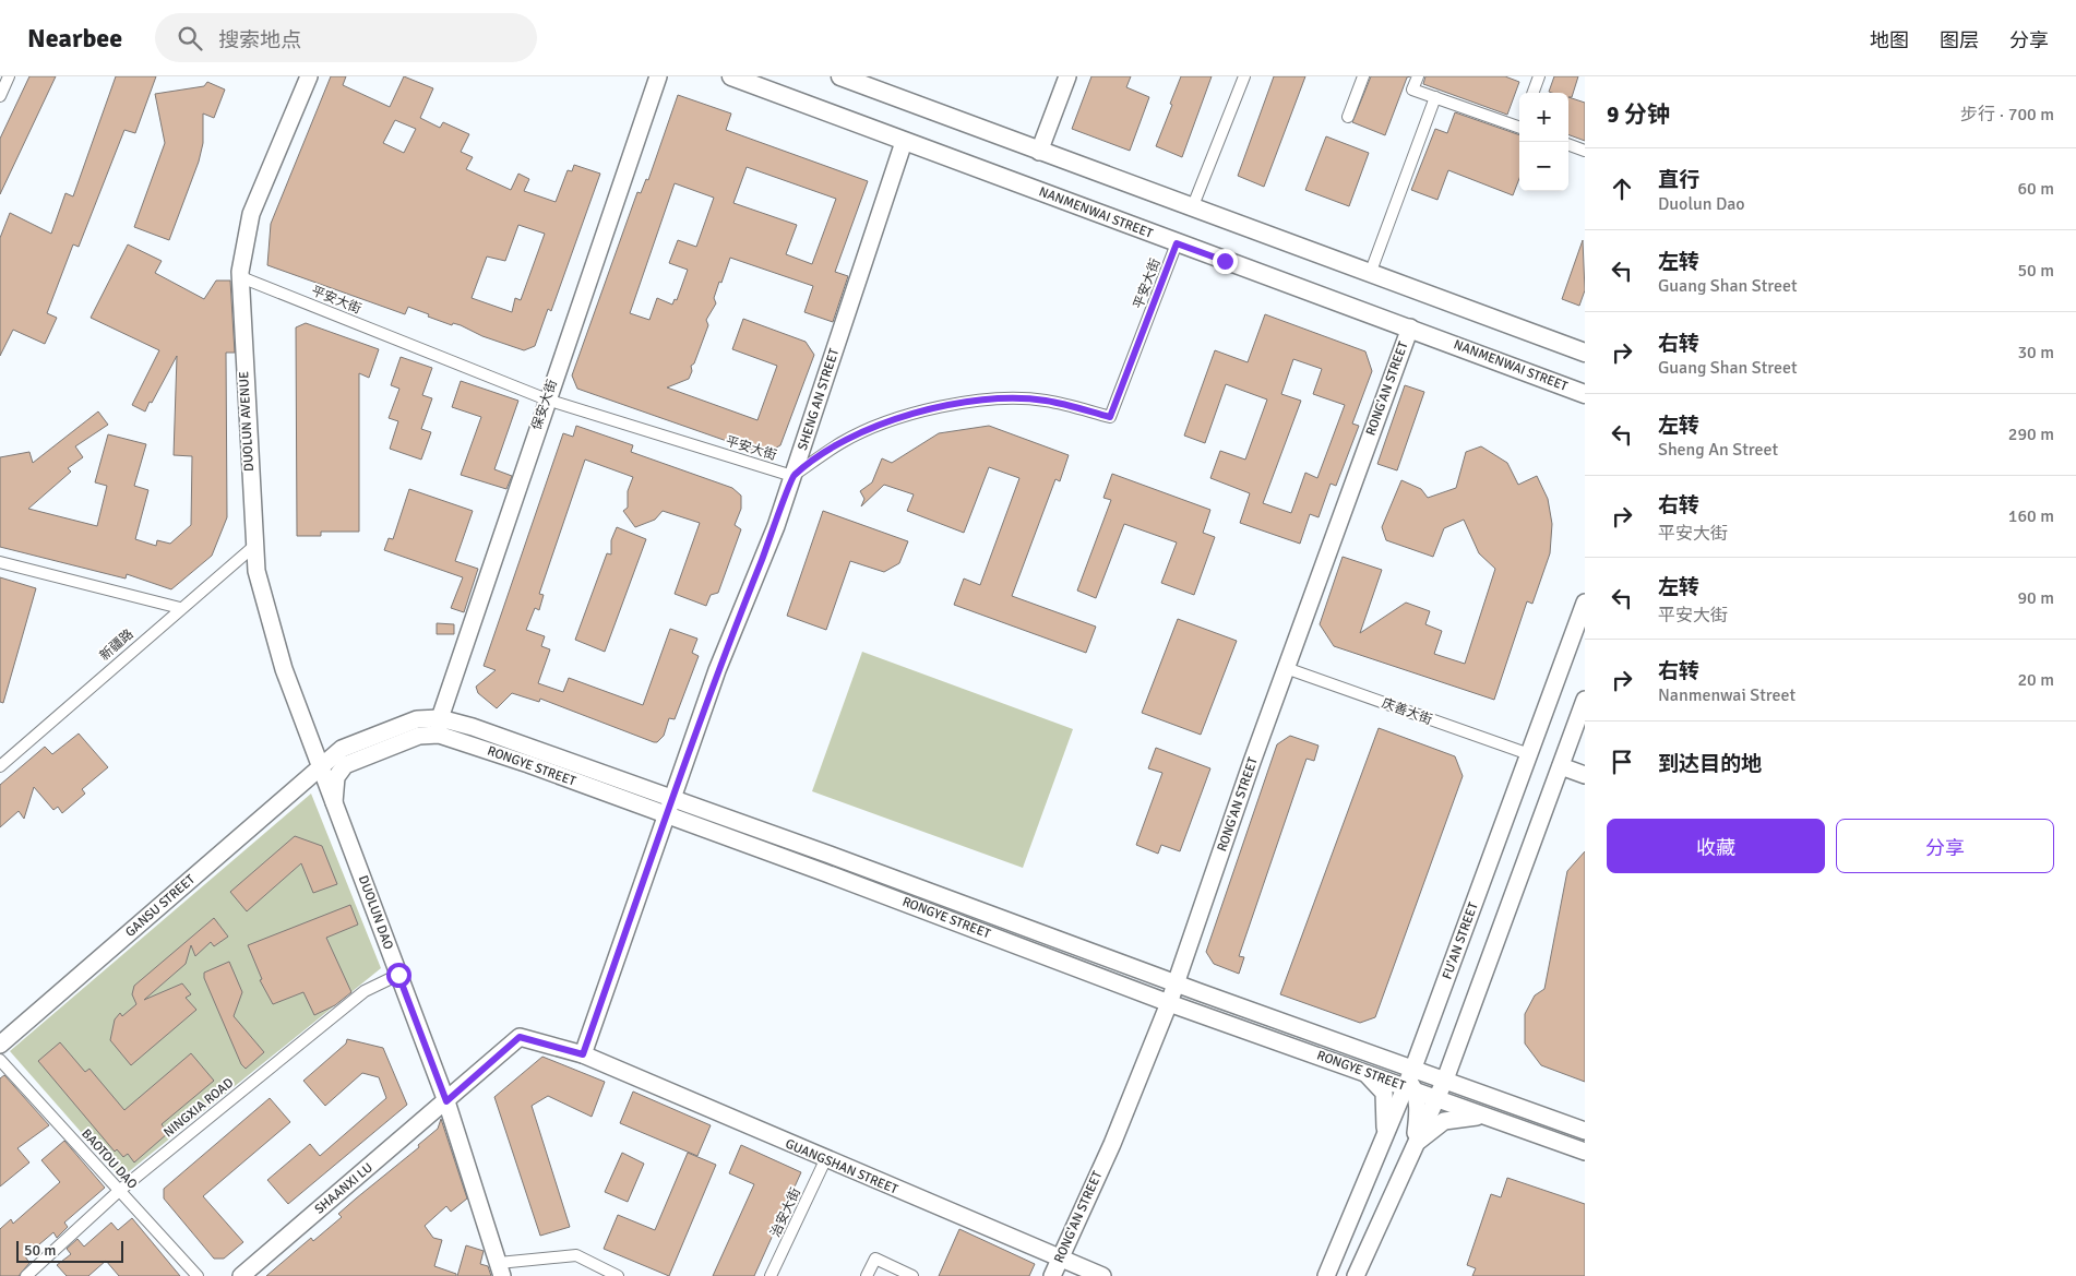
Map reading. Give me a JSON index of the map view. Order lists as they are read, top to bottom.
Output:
{
  "streets": {
    "main road": ["NANMENWAI STREET"],
    "street": [
      "平安大街",
      "RONG'AN STREET",
      "SHENG AN STREET",
      "保安大街",
      "DUOLUN AVENUE",
      "新疆路",
      "庆善大街",
      "RONGYE STREET",
      "GANSU STREET",
      "DUOLUN DAO",
      "FU'AN STREET",
      "NINGXIA ROAD",
      "BAOTOU DAO",
      "GUANGSHAN STREET",
      "SHAANXI LU",
      "治安大街"
    ]
  },
  "crossings": [
    ["NANMENWAI STREET", "平安大街"],
    ["NANMENWAI STREET", "RONG'AN STREET"],
    ["NANMENWAI STREET", "SHENG AN STREET"],
    ["平安大街", "SHENG AN STREET"],
    ["平安大街", "保安大街"],
    ["平安大街", "DUOLUN AVENUE"],
    ["RONG'AN STREET", "庆善大街"],
    ["RONG'AN STREET", "RONGYE STREET"],
    ["RONG'AN STREET", "GUANGSHAN STREET"],
    ["SHENG AN STREET", "RONGYE STREET"],
    ["SHENG AN STREET", "GUANGSHAN STREET"],
    ["保安大街", "RONGYE STREET"],
    ["DUOLUN AVENUE", "新疆路"],
    ["DUOLUN AVENUE", "RONGYE STREET"],
    ["DUOLUN AVENUE", "GANSU STREET"],
    ["DUOLUN AVENUE", "DUOLUN DAO"],
    ["庆善大街", "FU'AN STREET"],
    ["RONGYE STREET", "GANSU STREET"],
    ["RONGYE STREET", "DUOLUN DAO"],
    ["RONGYE STREET", "FU'AN STREET"],
    ["GANSU STREET", "DUOLUN DAO"],
    ["DUOLUN DAO", "NINGXIA ROAD"],
    ["DUOLUN DAO", "GUANGSHAN STREET"],
    ["DUOLUN DAO", "SHAANXI LU"],
    ["NINGXIA ROAD", "BAOTOU DAO"],
    ["GUANGSHAN STREET", "SHAANXI LU"],
    ["GUANGSHAN STREET", "治安大街"]
  ],
  "scale_bar": "50 m",
  "page": {
    "header": "Nearbee",
    "search": "搜索地点",
    "nav": ["地图", "图层", "分享"],
    "heading": ["9 分钟", "步行 · 700 m"],
    "map_buttons": ["+", "−"],
    "list": [
      ["直行", "Duolun Dao", "60 m"],
      ["左转", "Guang Shan Street", "50 m"],
      ["右转", "Guang Shan Street", "30 m"],
      ["左转", "Sheng An Street", "290 m"],
      ["右转", "平安大街", "160 m"],
      ["左转", "平安大街", "90 m"],
      ["右转", "Nanmenwai Street", "20 m"],
      "到达目的地"
    ],
    "buttons": ["收藏", "分享"],
    "scale": "50 m"
  }
}
